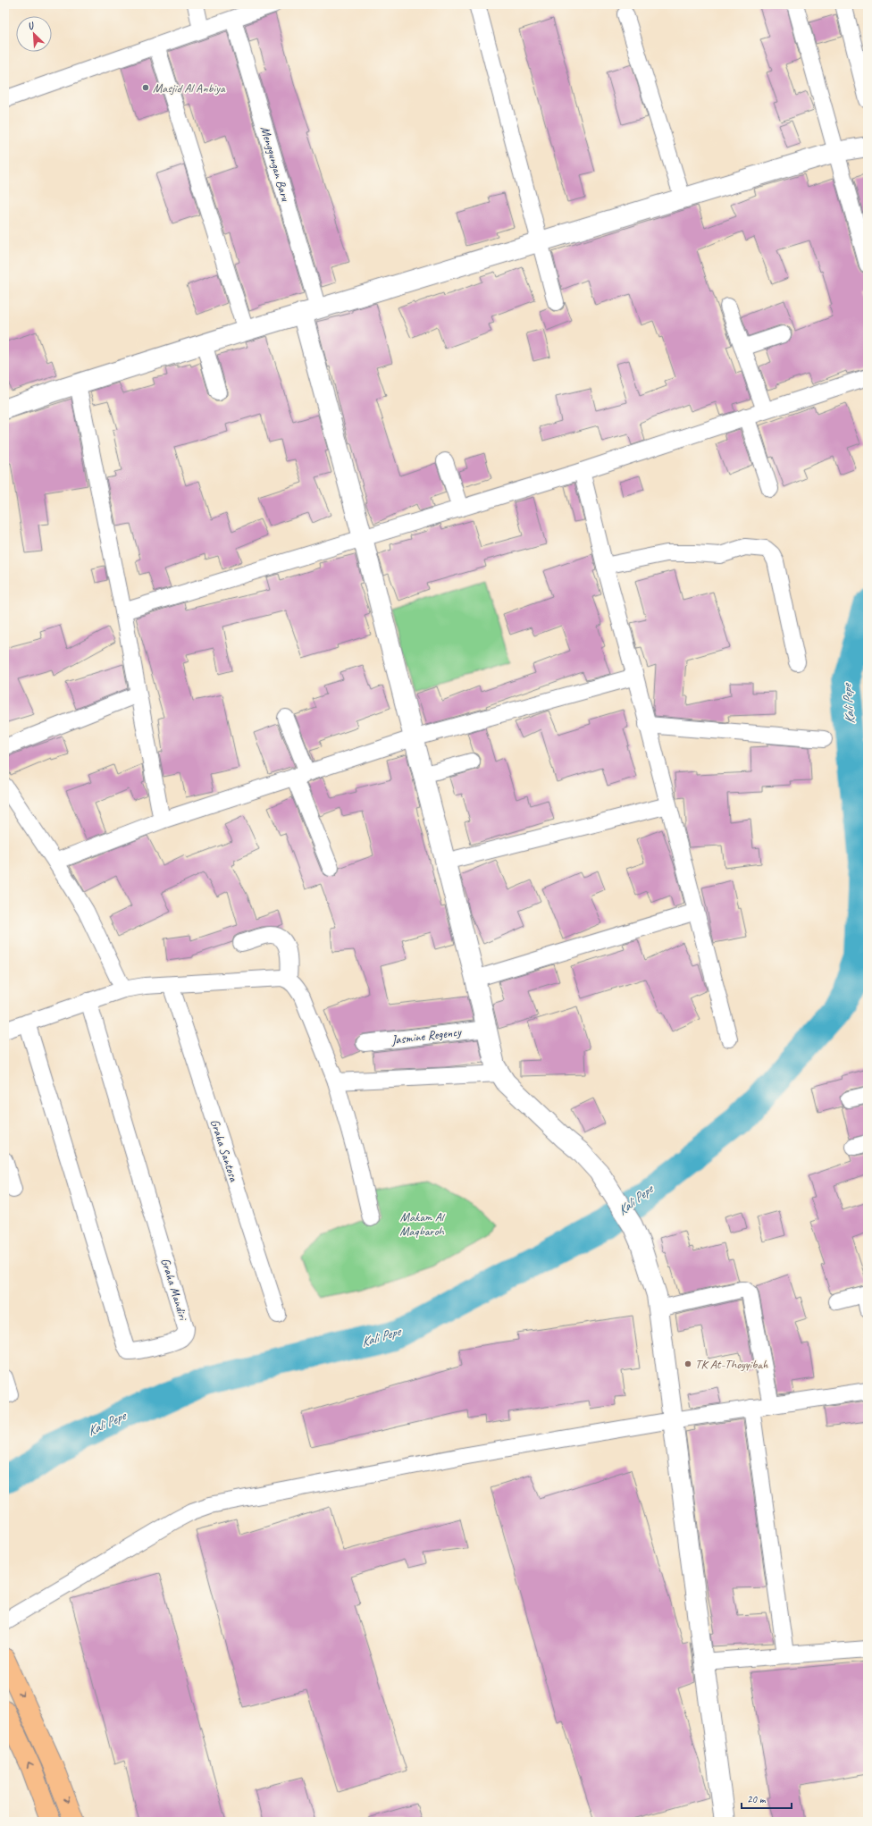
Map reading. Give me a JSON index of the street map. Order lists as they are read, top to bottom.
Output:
{
  "streets": {
    "street": [
      "Menggungan Baru",
      "Jasmine Regency",
      "Graha Santosa",
      "Graha Mandiri"
    ]
  },
  "water": ["Kali Pepe"],
  "parks": ["Makam Al Maqbaroh"],
  "places": ["Masjid Al Anbiya", "TK At-Thoyyibah"],
  "scale_bar": "20 m",
  "north": "top left"
}
